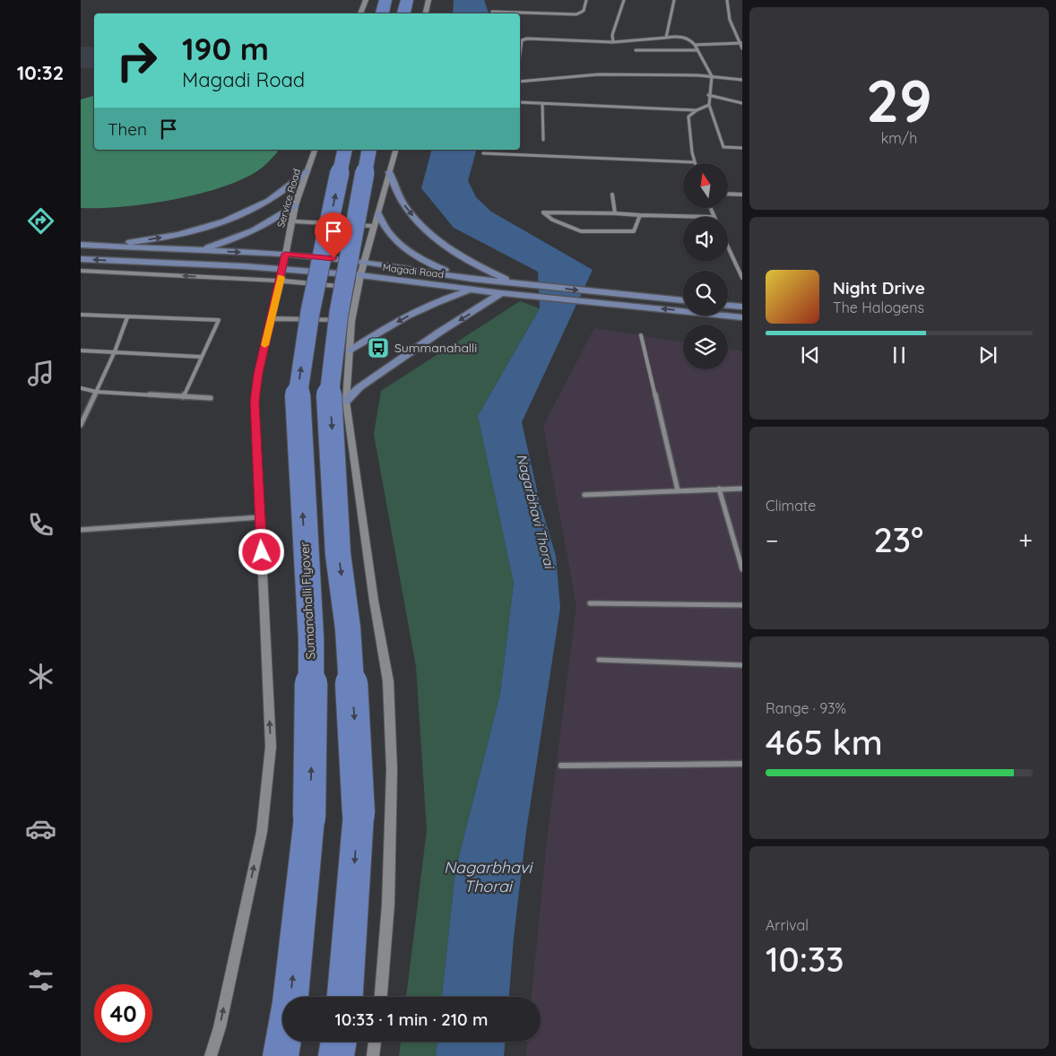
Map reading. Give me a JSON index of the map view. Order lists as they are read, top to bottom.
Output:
{
  "streets": {
    "highway": ["Sumanahalli Flyover"],
    "main road": ["Magadi Road"],
    "street": ["Service Road"]
  },
  "crossings": [
    ["Service Road", "Magadi Road"]
  ],
  "one_way": ["Service Road"],
  "water": ["Nagarbhavi Thorai"],
  "places": {
    "bus stop": ["Summanahalli"]
  },
  "north": "top",
  "page": {
    "tabs": "10:32",
    "tile": [
      ["29", "km/h"],
      "Climate",
      ["Range · 93%", "465 km"],
      ["Arrival", "10:33"]
    ],
    "turn": ["190 m", "Magadi Road"],
    "then": "Then",
    "song": ["Night Drive", "The Halogens"],
    "heat": ["−", "23°", "+"],
    "limit": "40",
    "trip": "10:33 · 1 min · 210 m"
  }
}
